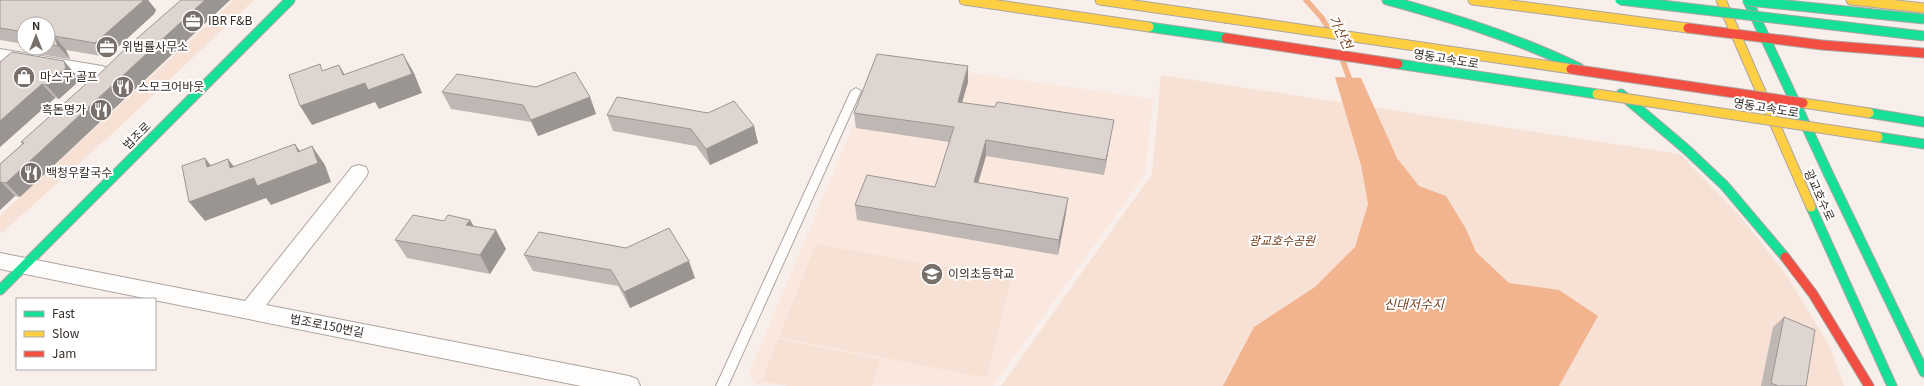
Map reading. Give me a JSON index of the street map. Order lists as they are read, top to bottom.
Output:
{
  "streets": {
    "main road": ["영동고속도로", "법조로", "광교호수로"],
    "street": ["법조로150번길"]
  },
  "crossings": [
    ["법조로", "법조로150번길"]
  ],
  "water": ["가산천", "신대저수지"],
  "parks": ["광교호수공원"],
  "places": {
    "office": ["IBR F&B", "위법률사무소"],
    "shop": ["마스구 골프"],
    "restaurant": ["스모크어바웃", "흑돈명가", "백청우칼국수"],
    "school or university": ["이의초등학교"]
  },
  "legend": ["Fast", "Slow", "Jam"],
  "north": "top"
}
